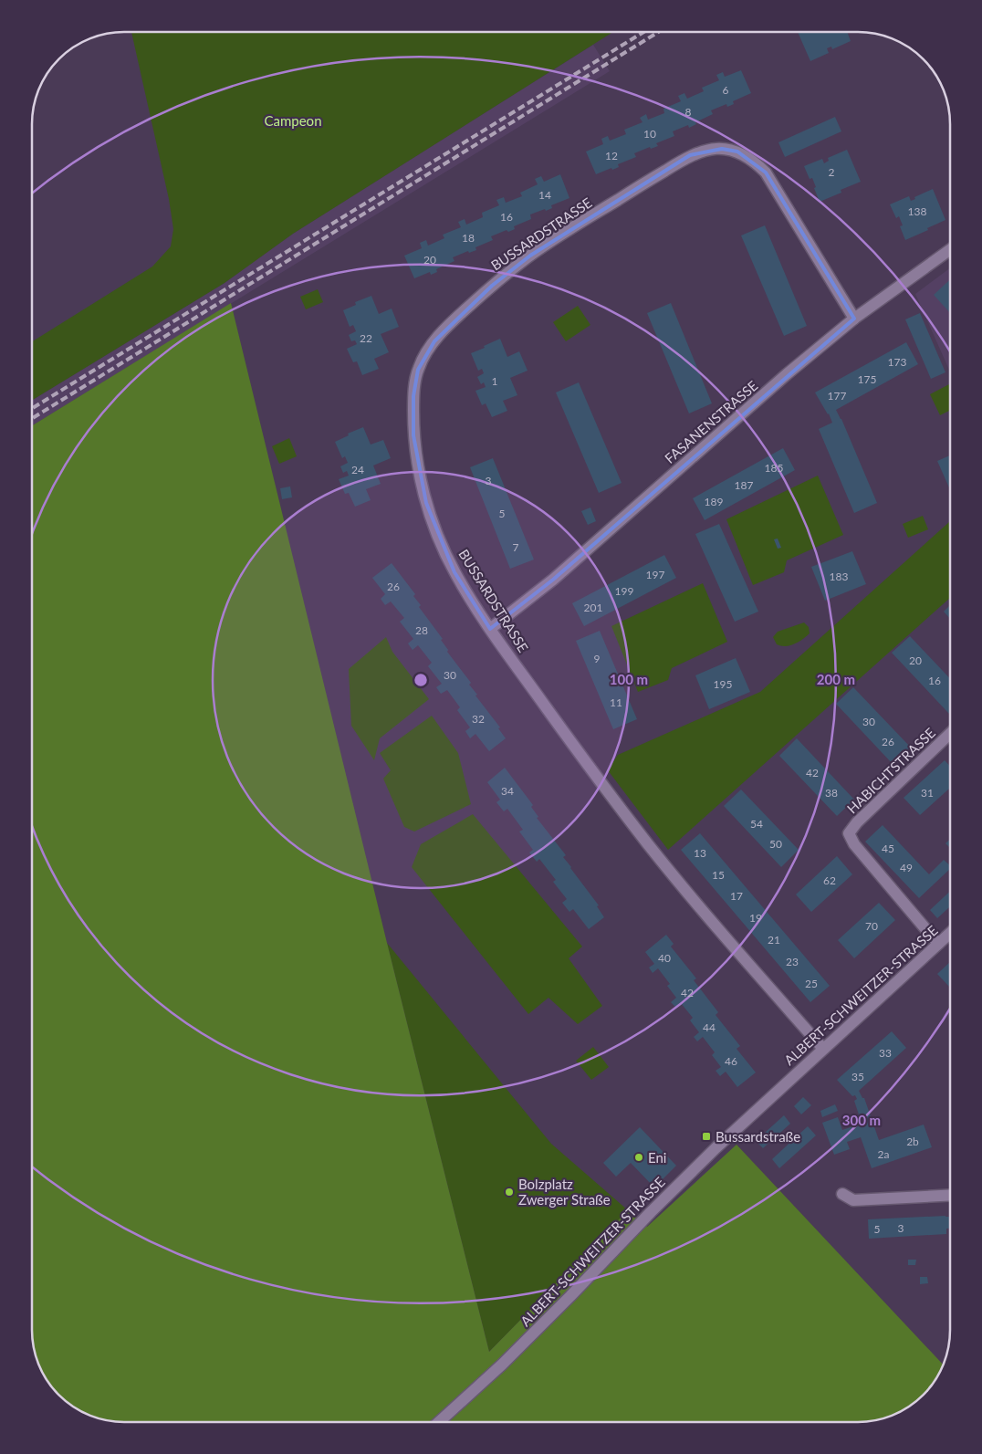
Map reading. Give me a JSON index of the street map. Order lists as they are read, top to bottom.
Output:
{
  "streets": {
    "street": [
      "BUSSARDSTRASSE",
      "FASANENSTRASSE",
      "HABICHTSTRASSE",
      "ALBERT-SCHWEITZER-STRASSE"
    ]
  },
  "crossings": [
    ["BUSSARDSTRASSE", "FASANENSTRASSE"],
    ["BUSSARDSTRASSE", "ALBERT-SCHWEITZER-STRASSE"],
    ["HABICHTSTRASSE", "ALBERT-SCHWEITZER-STRASSE"]
  ],
  "parks": ["Campeon"],
  "places": {
    "transit": ["Bussardstraße"],
    "other": ["Eni", "Bolzplatz Zwerger Straße"]
  },
  "house_numbers": [
    "6",
    "8",
    "10",
    "12",
    "2",
    "14",
    "138",
    "16",
    "18",
    "20",
    "22",
    "173",
    "175",
    "1",
    "177",
    "185",
    "24",
    "3",
    "187",
    "189",
    "5",
    "7",
    "197",
    "183",
    "26",
    "199",
    "201",
    "28",
    "9",
    "20",
    "30",
    "16",
    "195",
    "11",
    "32",
    "30",
    "26",
    "42",
    "34",
    "38",
    "31",
    "54",
    "50",
    "45",
    "13",
    "49",
    "15",
    "62",
    "17",
    "19",
    "70",
    "21",
    "40",
    "23",
    "25",
    "42",
    "44",
    "33",
    "46",
    "35",
    "2b",
    "2a",
    "3",
    "5"
  ],
  "rings": ["100 m", "200 m", "300 m"]
}
